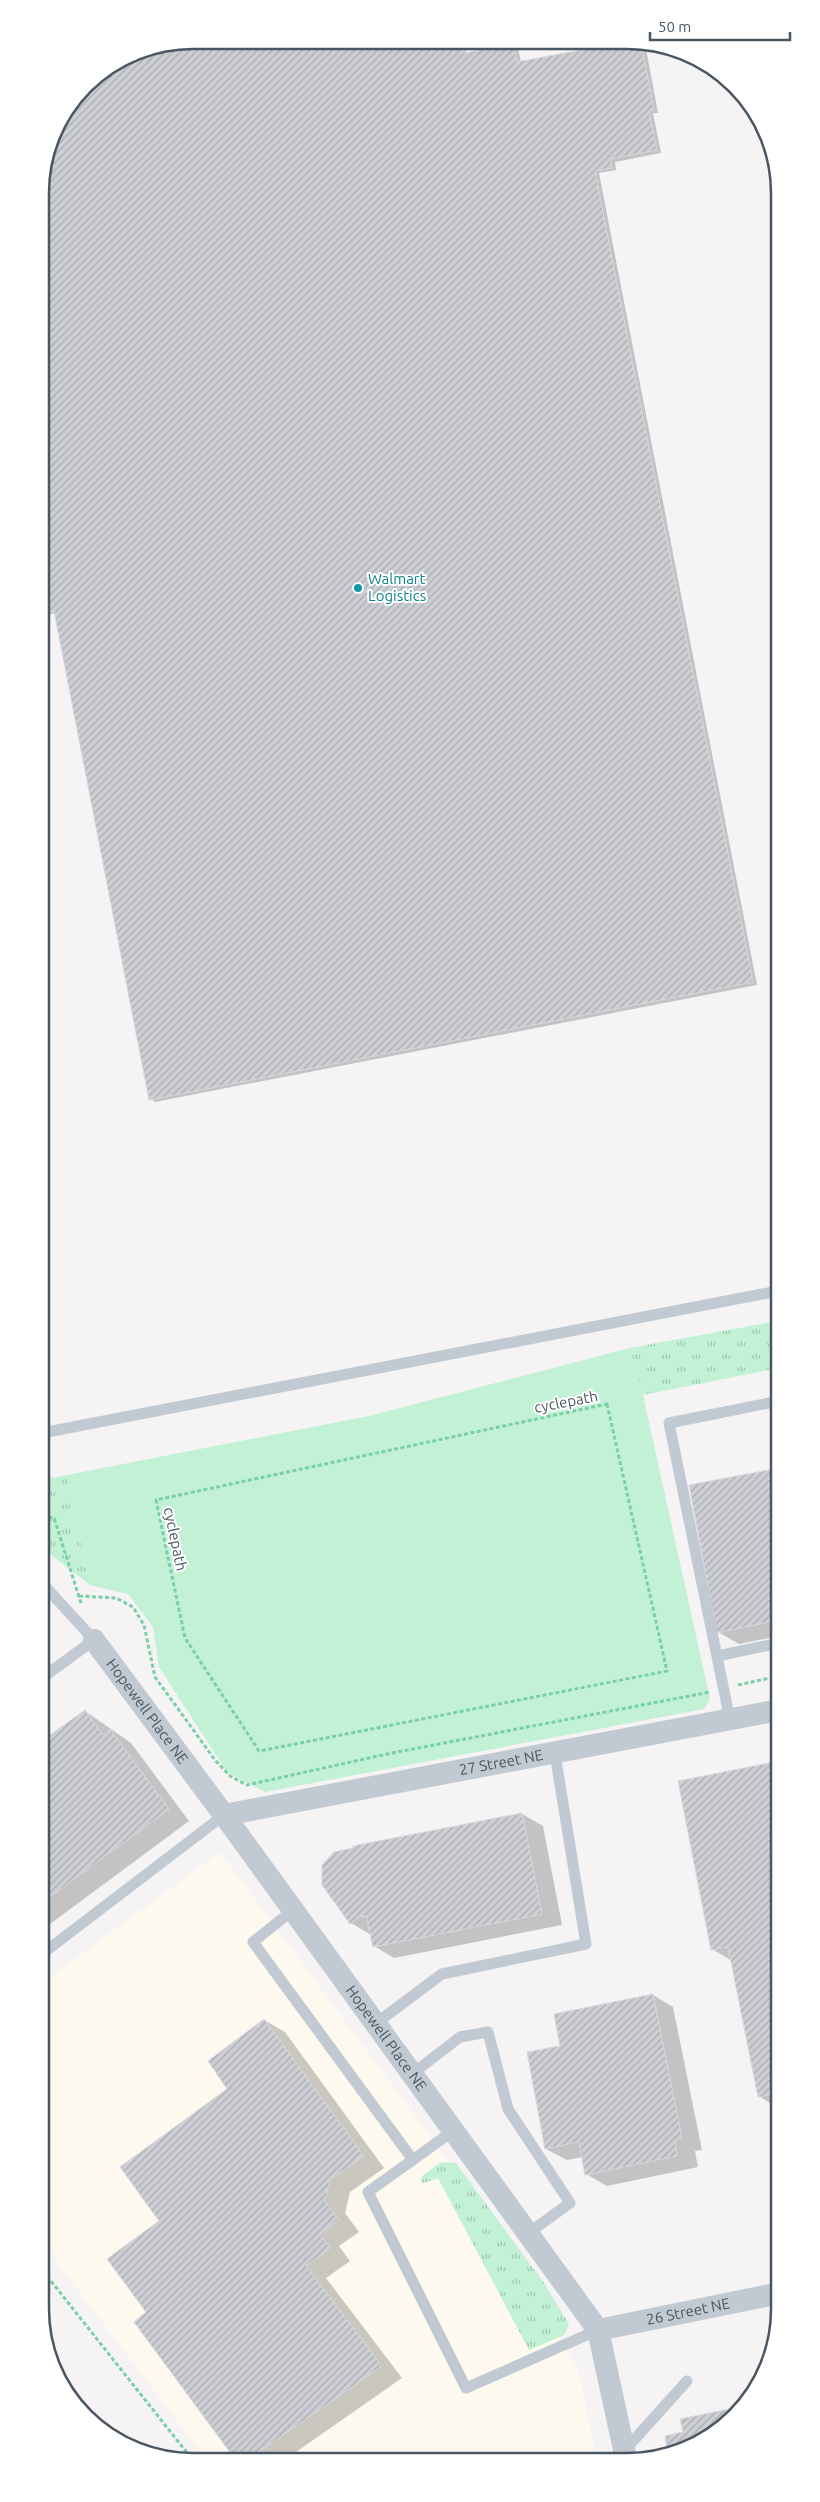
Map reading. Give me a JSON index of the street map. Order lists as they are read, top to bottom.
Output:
{
  "streets": {
    "street": ["Hopewell Place NE", "27 Street NE", "26 Street NE"],
    "path": ["cyclepath"]
  },
  "crossings": [
    ["Hopewell Place NE", "27 Street NE"],
    ["Hopewell Place NE", "26 Street NE"]
  ],
  "places": ["Walmart Logistics"],
  "scale_bar": "50 m"
}
